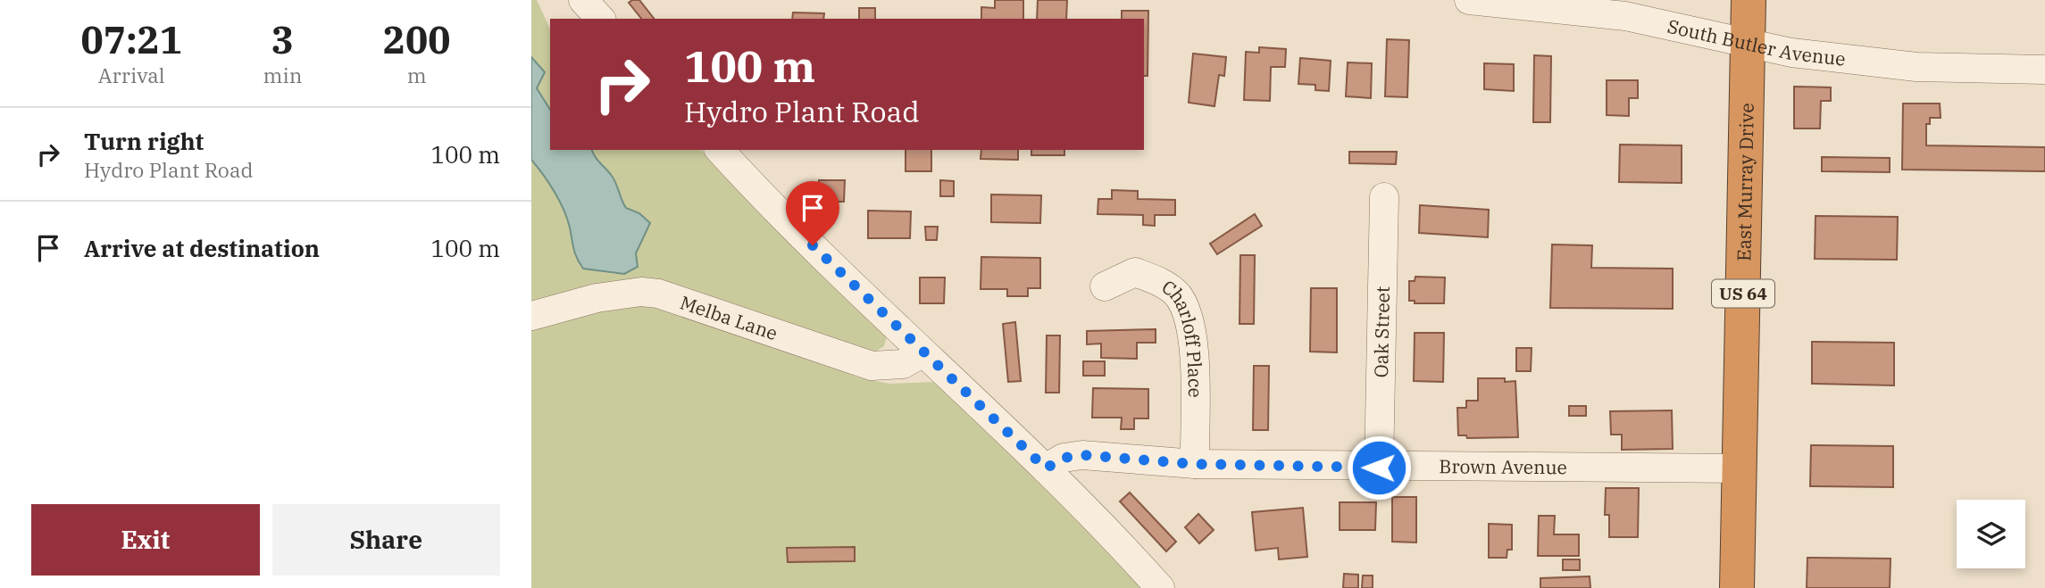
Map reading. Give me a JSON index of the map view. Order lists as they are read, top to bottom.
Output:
{
  "streets": {
    "highway": ["East Murray Drive", "US 64"],
    "street": [
      "South Butler Avenue",
      "Melba Lane",
      "Oak Street",
      "Charloff Place",
      "Brown Avenue"
    ]
  },
  "crossings": [
    ["South Butler Avenue", "East Murray Drive"],
    ["East Murray Drive", "Brown Avenue"],
    ["Oak Street", "Brown Avenue"],
    ["Charloff Place", "Brown Avenue"]
  ],
  "page": {
    "eta": [
      "07:21",
      "Arrival",
      "3",
      "min",
      "200",
      "m"
    ],
    "turn": ["100 m", "Hydro Plant Road"],
    "list": [
      {
        "name": "Turn right",
        "note": "Hydro Plant Road",
        "value": "100 m"
      },
      {
        "name": "Arrive at destination",
        "value": "100 m"
      }
    ],
    "buttons": ["Exit", "Share"]
  }
}
